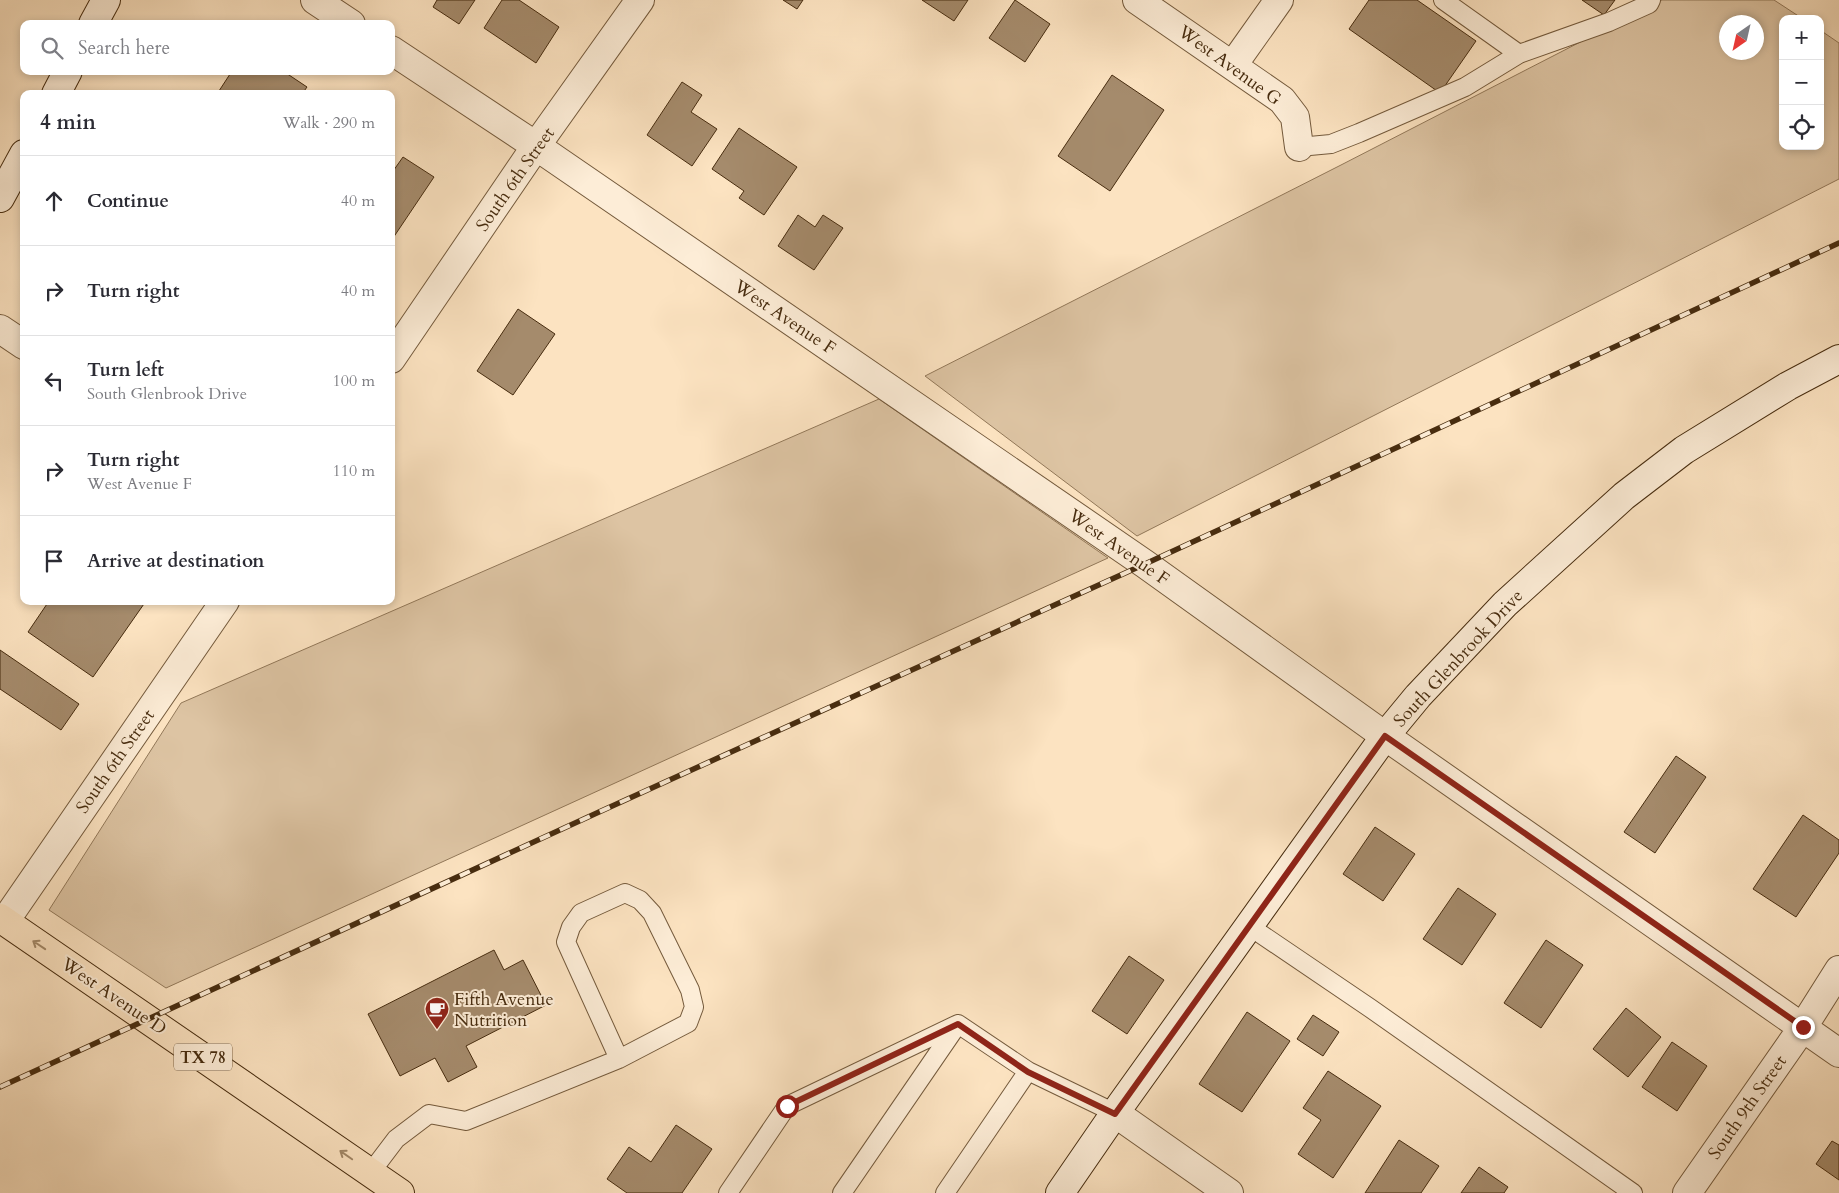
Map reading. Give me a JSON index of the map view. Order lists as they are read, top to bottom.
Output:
{
  "streets": {
    "main road": ["West Avenue D", "TX 78"],
    "street": [
      "West Avenue G",
      "South 6th Street",
      "West Avenue F",
      "South Glenbrook Drive",
      "South 9th Street"
    ]
  },
  "crossings": [
    ["South 6th Street", "West Avenue F"],
    ["South 6th Street", "West Avenue D"],
    ["West Avenue F", "South Glenbrook Drive"],
    ["West Avenue F", "South 9th Street"]
  ],
  "one_way": ["West Avenue D"],
  "places": {
    "cafe": ["Fifth Avenue Nutrition"]
  },
  "north": "bottom left",
  "page": {
    "map_buttons": ["+", "−"],
    "search": "Search here",
    "heading": ["4 min", "Walk · 290 m"],
    "list": [
      ["Continue", "40 m"],
      ["Turn right", "40 m"],
      ["Turn left", "South Glenbrook Drive", "100 m"],
      ["Turn right", "West Avenue F", "110 m"],
      "Arrive at destination"
    ]
  }
}
